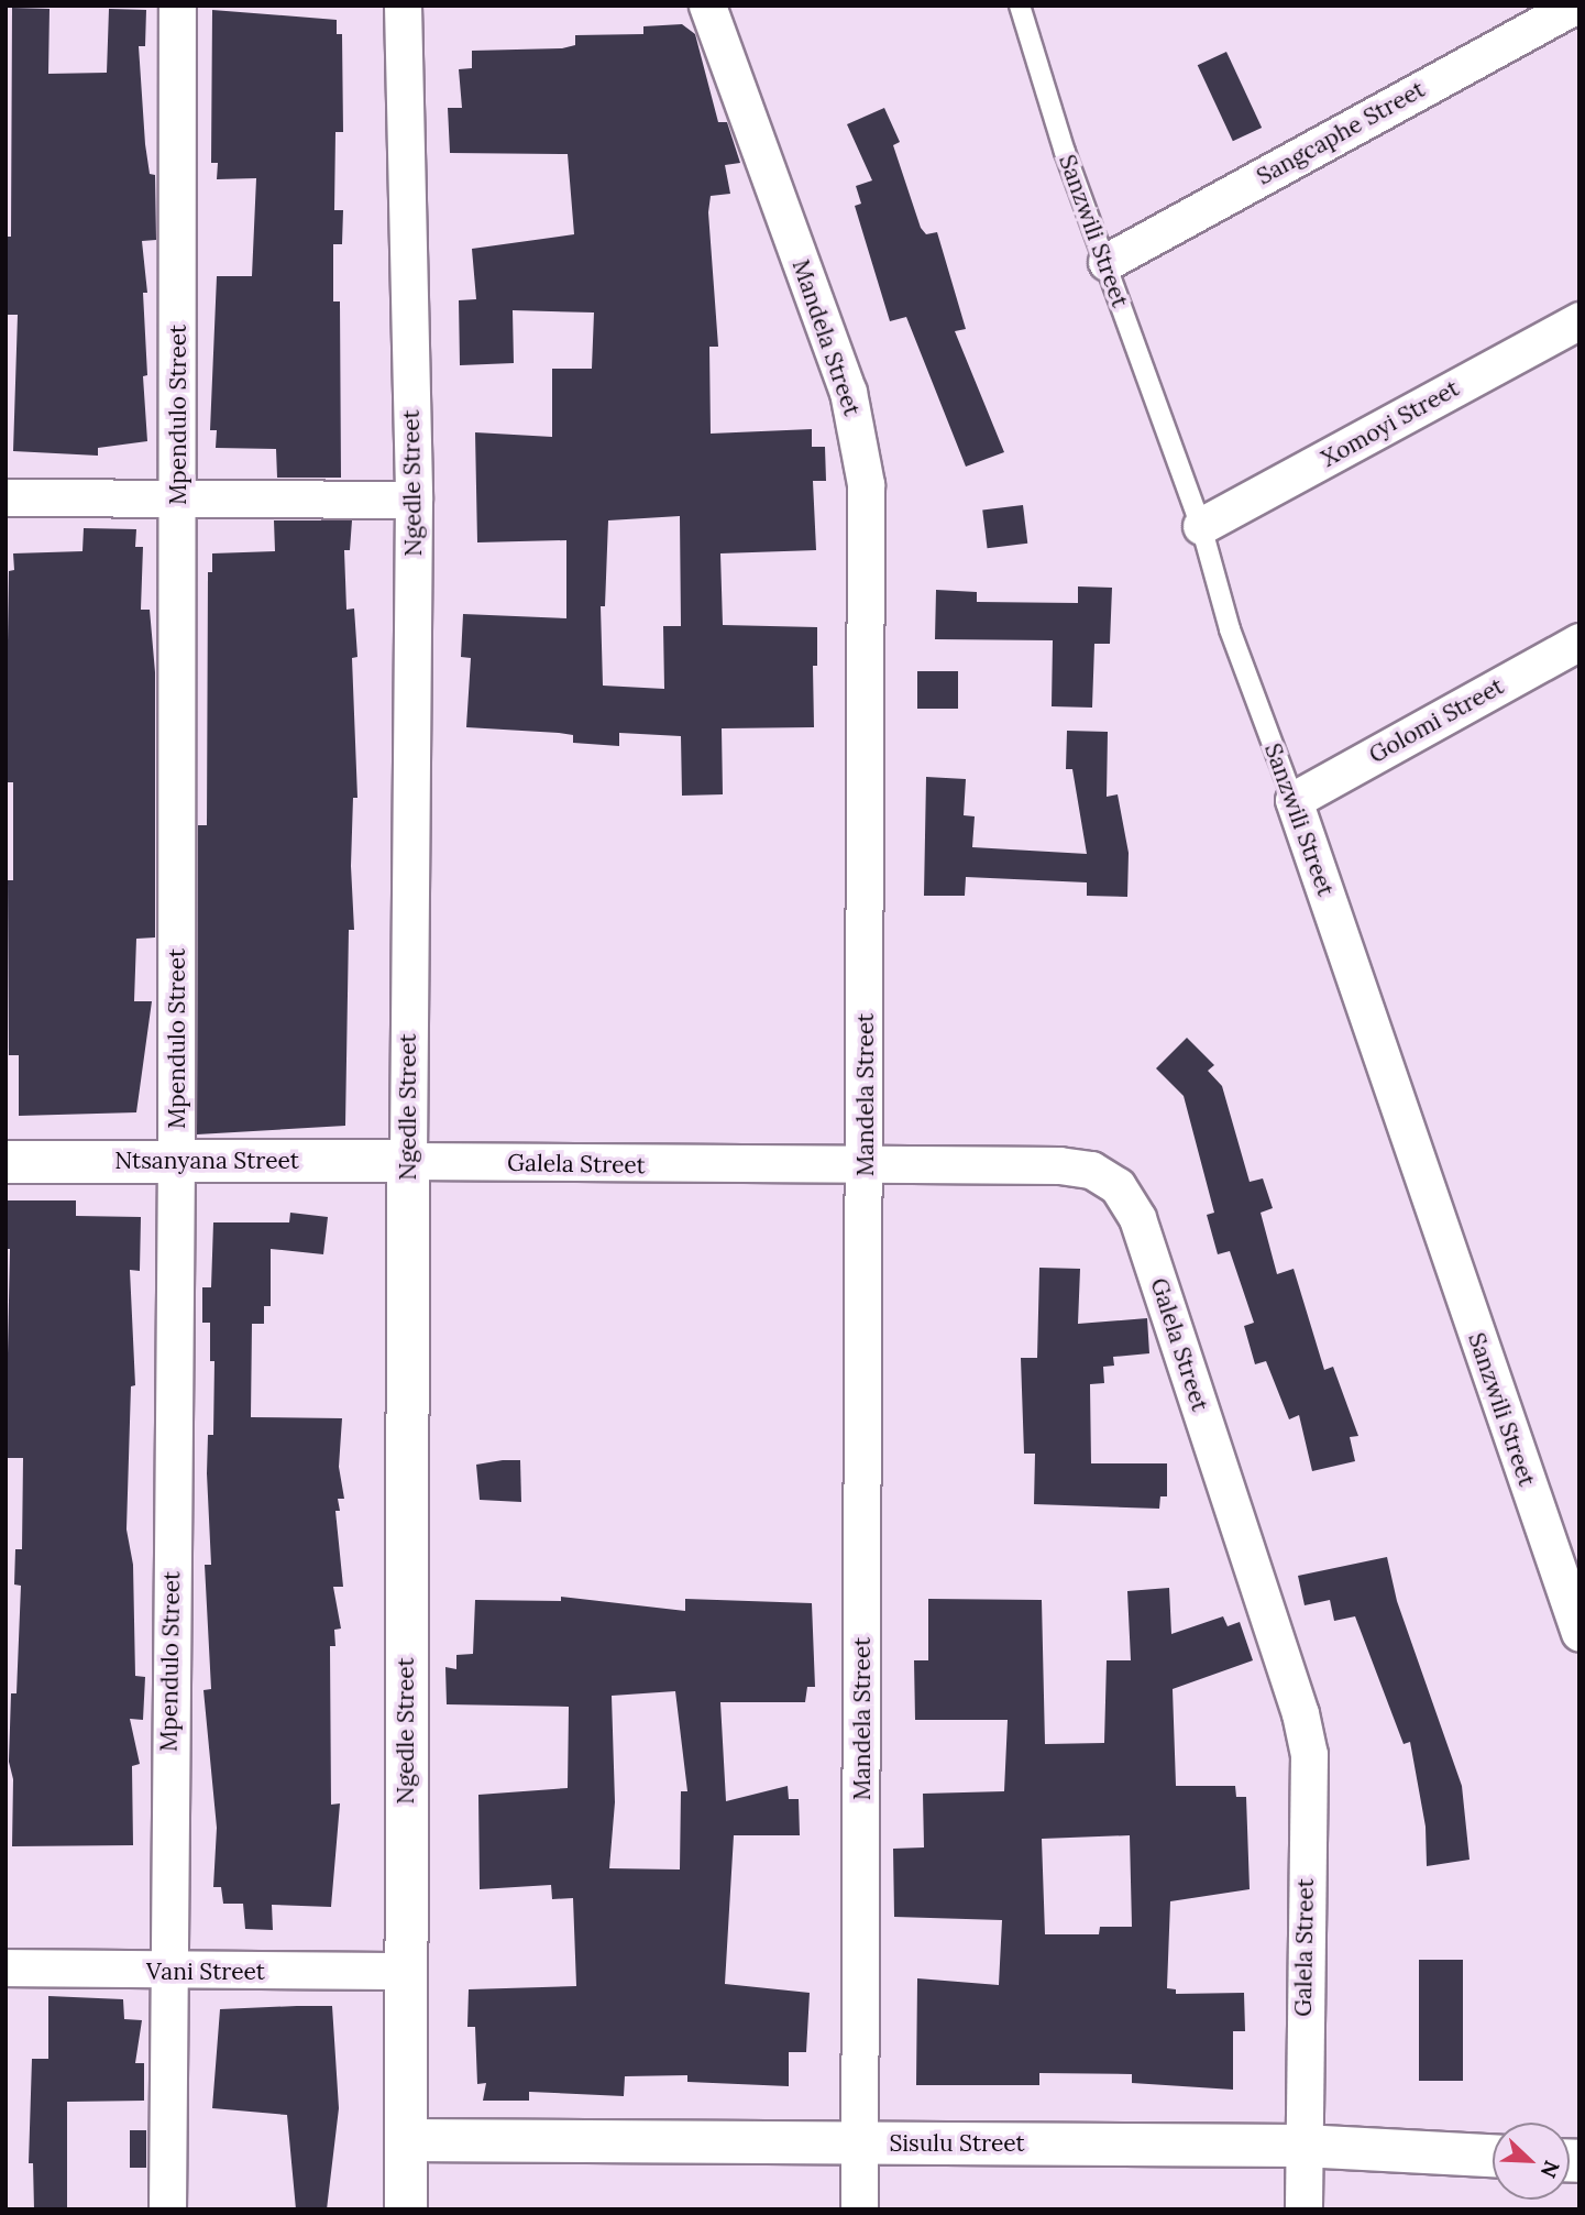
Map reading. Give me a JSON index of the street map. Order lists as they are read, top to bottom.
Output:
{
  "streets": {
    "street": [
      "Sangcaphe Street",
      "Sanzwili Street",
      "Mandela Street",
      "Mpendulo Street",
      "Xomoyi Street",
      "Ngedle Street",
      "Golomi Street",
      "Ntsanyana Street",
      "Galela Street",
      "Vani Street",
      "Sisulu Street"
    ]
  },
  "crossings": [
    ["Sangcaphe Street", "Sanzwili Street"],
    ["Sanzwili Street", "Xomoyi Street"],
    ["Sanzwili Street", "Golomi Street"],
    ["Mandela Street", "Galela Street"],
    ["Mandela Street", "Sisulu Street"],
    ["Mpendulo Street", "Ntsanyana Street"],
    ["Mpendulo Street", "Vani Street"],
    ["Ngedle Street", "Ntsanyana Street"],
    ["Ngedle Street", "Galela Street"],
    ["Ngedle Street", "Vani Street"],
    ["Ngedle Street", "Sisulu Street"],
    ["Ntsanyana Street", "Galela Street"],
    ["Galela Street", "Sisulu Street"]
  ],
  "north": "bottom right"
}
